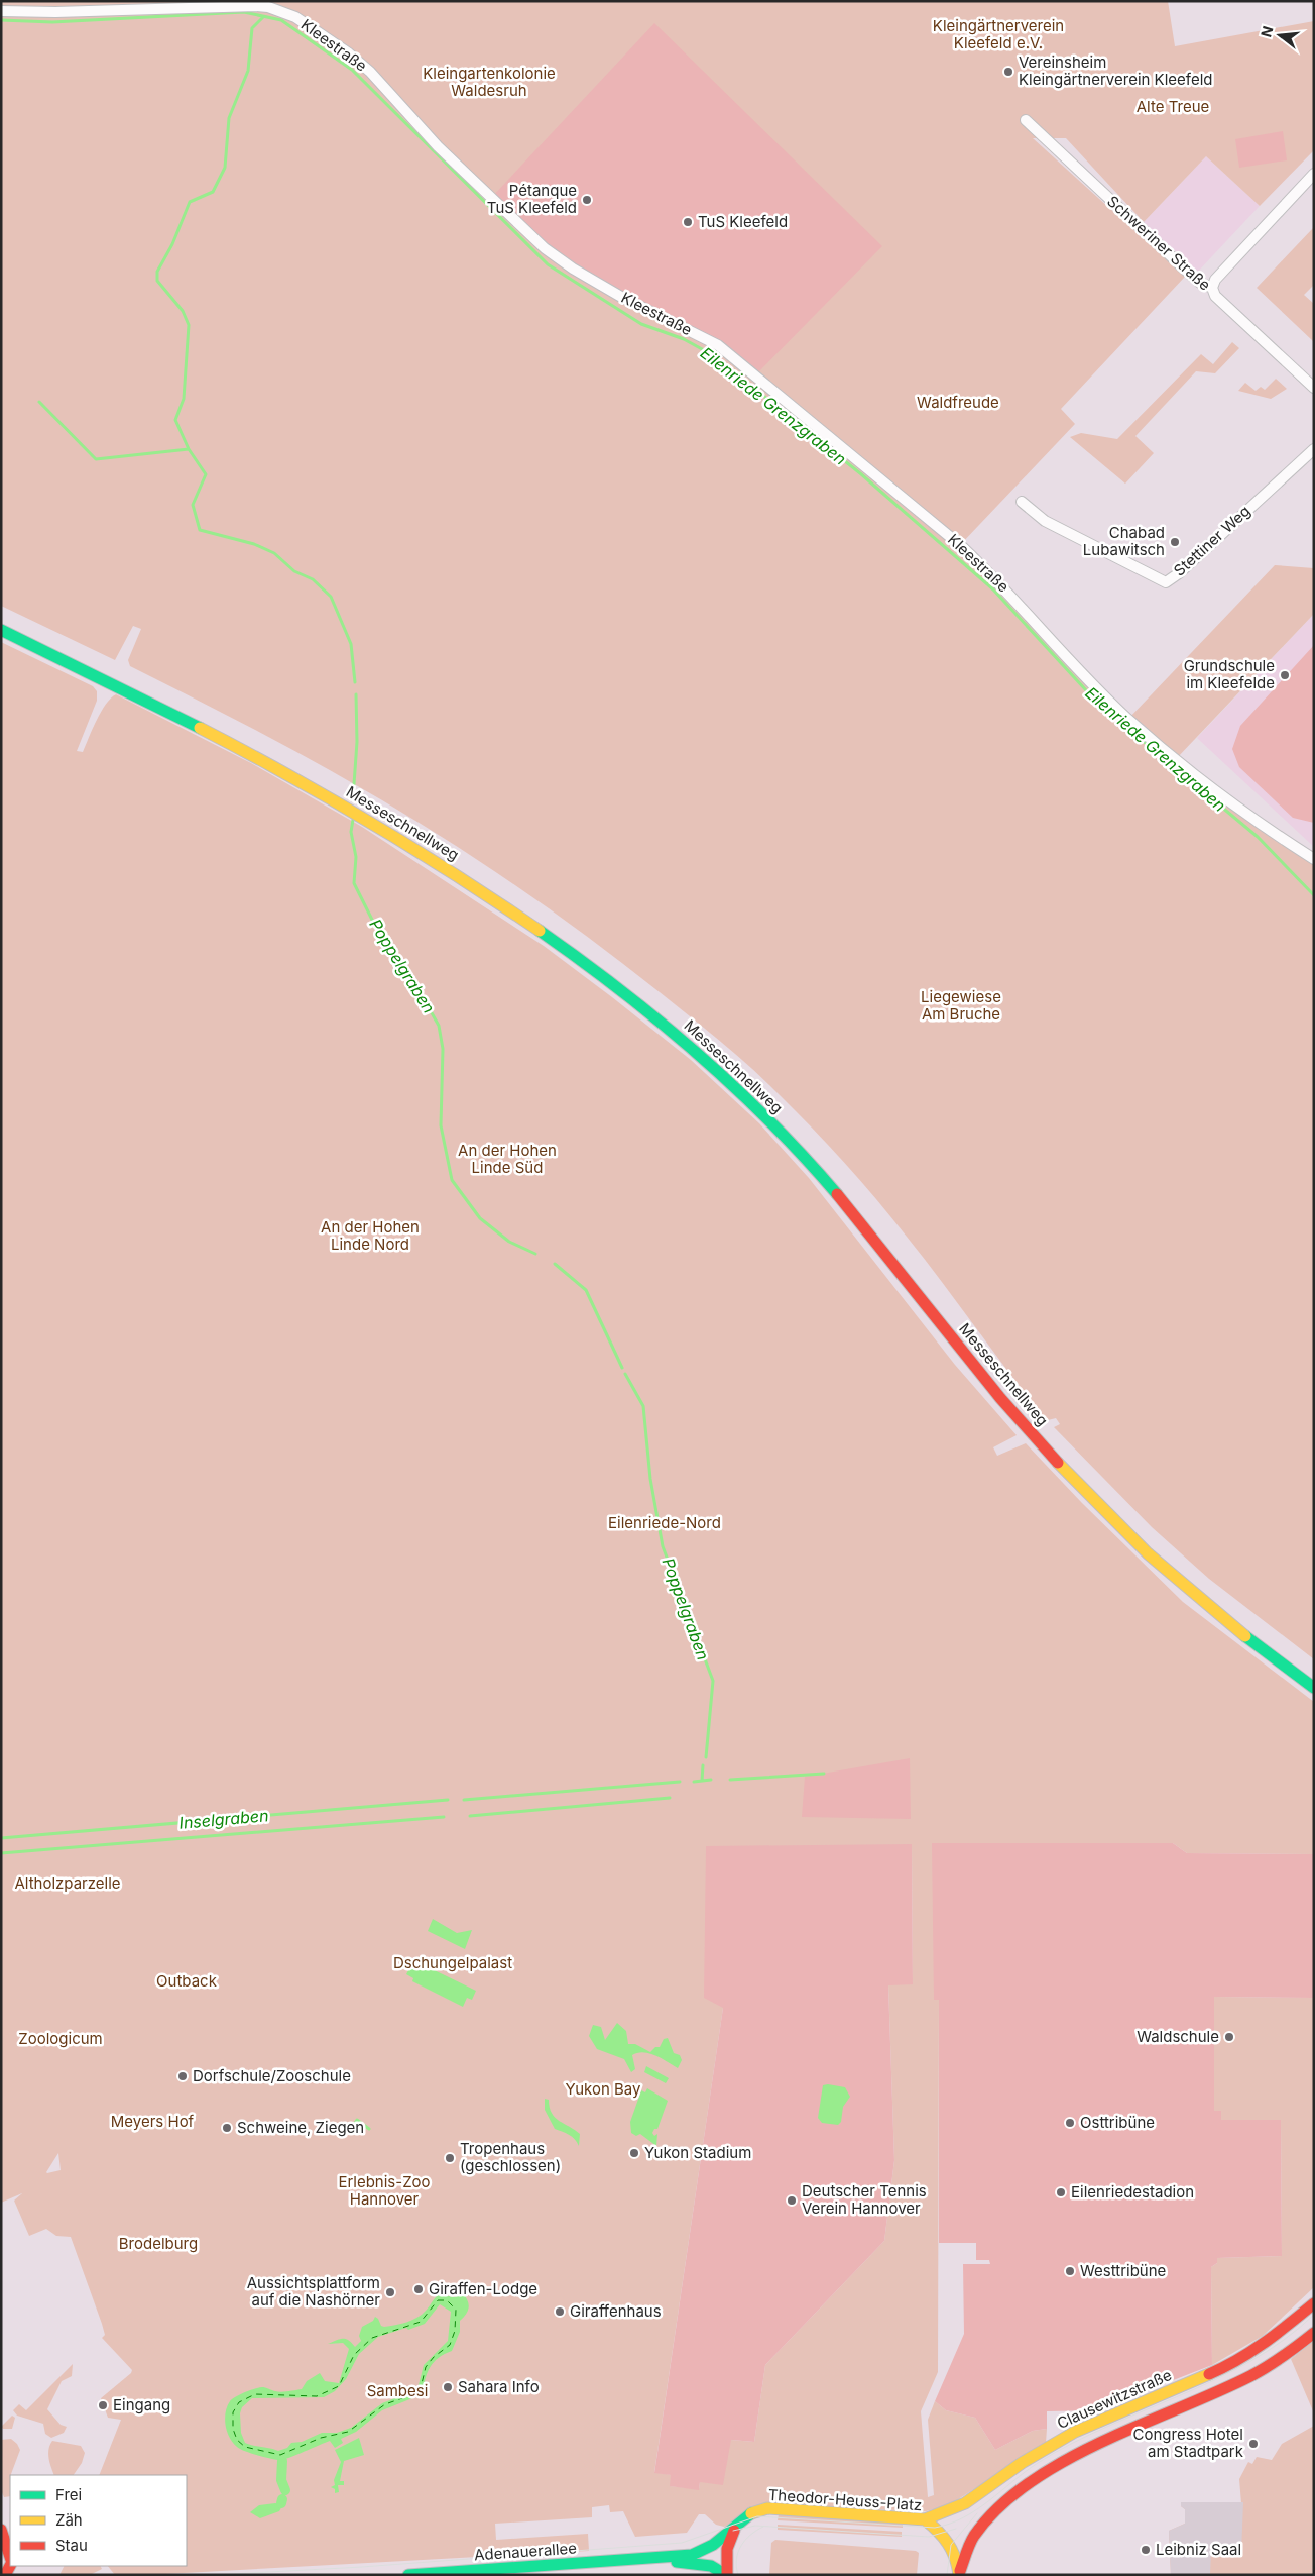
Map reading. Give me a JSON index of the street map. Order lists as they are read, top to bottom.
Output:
{
  "streets": {
    "main road": [
      "Messeschnellweg",
      "Clausewitzstraße",
      "Theodor-Heuss-Platz",
      "Adenauerallee"
    ],
    "street": ["Kleestraße", "Schweriner Straße", "Stettiner Weg"]
  },
  "crossings": [
    ["Clausewitzstraße", "Theodor-Heuss-Platz"],
    ["Theodor-Heuss-Platz", "Adenauerallee"]
  ],
  "water": ["Eilenriede Grenzgraben", "Poppelgraben", "Inselgraben"],
  "parks": [
    "Kleingärtnerverein Kleefeld e.V.",
    "Kleingartenkolonie Waldesruh",
    "Alte Treue",
    "Waldfreude",
    "Liegewiese Am Bruche",
    "An der Hohen Linde Süd",
    "An der Hohen Linde Nord",
    "Eilenriede-Nord",
    "Altholzparzelle",
    "Dschungelpalast",
    "Outback",
    "Zoologicum",
    "Yukon Bay",
    "Meyers Hof",
    "Erlebnis-Zoo Hannover",
    "Brodelburg",
    "Sambesi"
  ],
  "places": [
    "Vereinsheim Kleingärtnerverein Kleefeld",
    "Pétanque TuS Kleefeld",
    "TuS Kleefeld",
    "Chabad Lubawitsch",
    "Grundschule im Kleefelde",
    "Waldschule",
    "Dorfschule/Zooschule",
    "Osttribüne",
    "Schweine, Ziegen",
    "Yukon Stadium",
    "Tropenhaus (geschlossen)",
    "Eilenriedestadion",
    "Deutscher Tennis Verein Hannover",
    "Westtribüne",
    "Giraffen-Lodge",
    "Aussichtsplattform auf die Nashörner",
    "Giraffenhaus",
    "Sahara Info",
    "Eingang",
    "Congress Hotel am Stadtpark",
    "Leibniz Saal"
  ],
  "legend": ["Frei", "Zäh", "Stau"],
  "north": "left"
}
